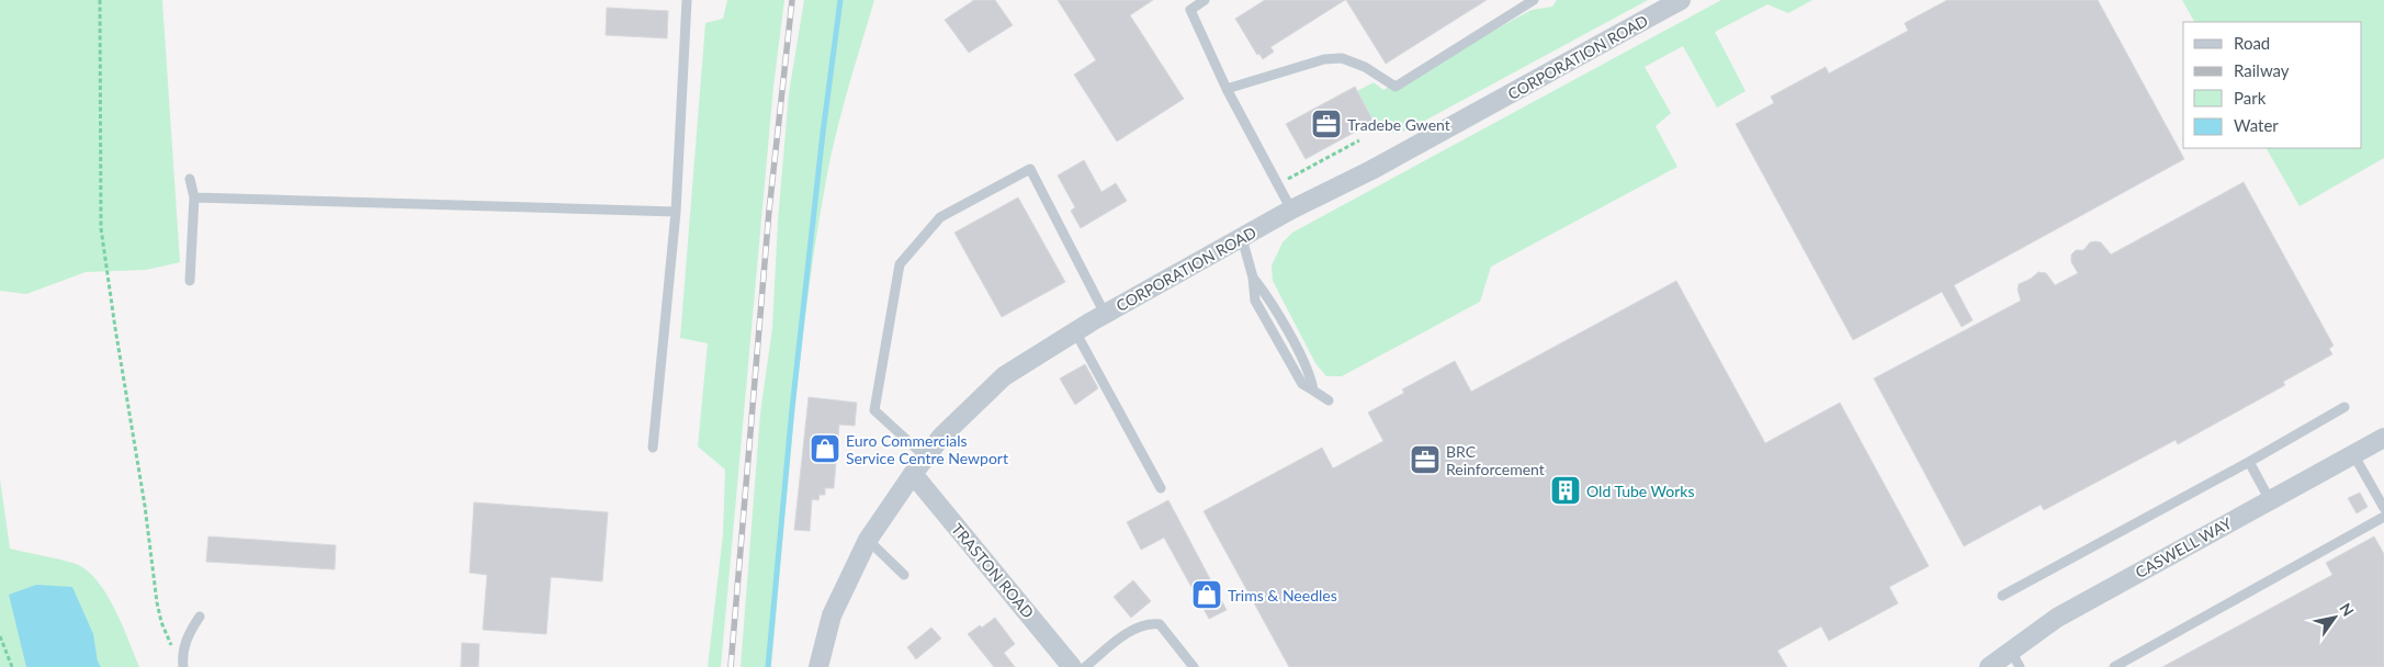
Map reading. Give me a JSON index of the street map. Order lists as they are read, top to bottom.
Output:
{
  "streets": {
    "street": ["CORPORATION ROAD", "CASWELL WAY", "TRASTON ROAD"]
  },
  "crossings": [
    ["CORPORATION ROAD", "TRASTON ROAD"]
  ],
  "places": {
    "office": ["Tradebe Gwent", "BRC Reinforcement"],
    "shop": ["Euro Commercials Service Centre Newport", "Trims & Needles"],
    "building": ["Old Tube Works"]
  },
  "legend": [
    "Road",
    "Railway",
    "Park",
    "Water"
  ],
  "north": "top right"
}
